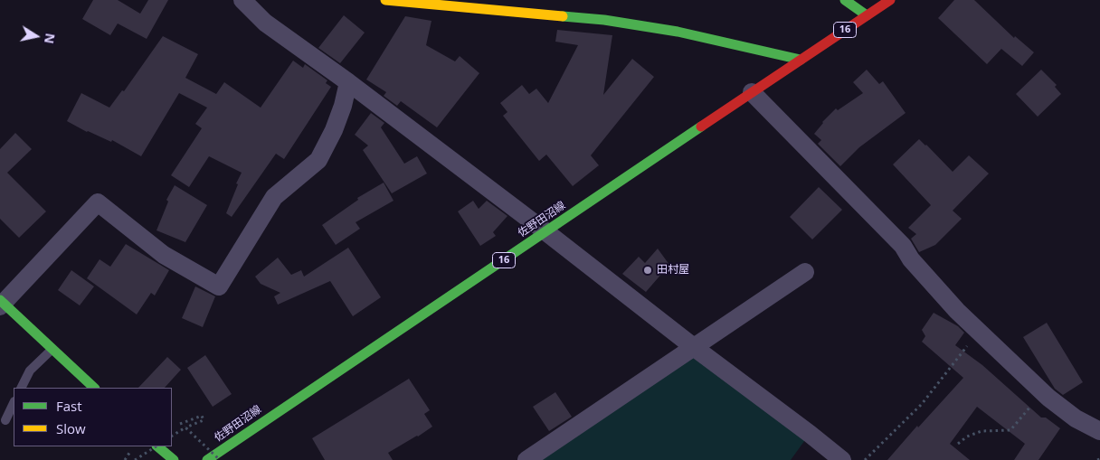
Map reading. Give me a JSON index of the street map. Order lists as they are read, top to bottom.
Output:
{
  "streets": {
    "main road": ["16", "佐野田沼線"]
  },
  "places": ["田村屋"],
  "legend": ["Fast", "Slow"],
  "north": "right"
}
